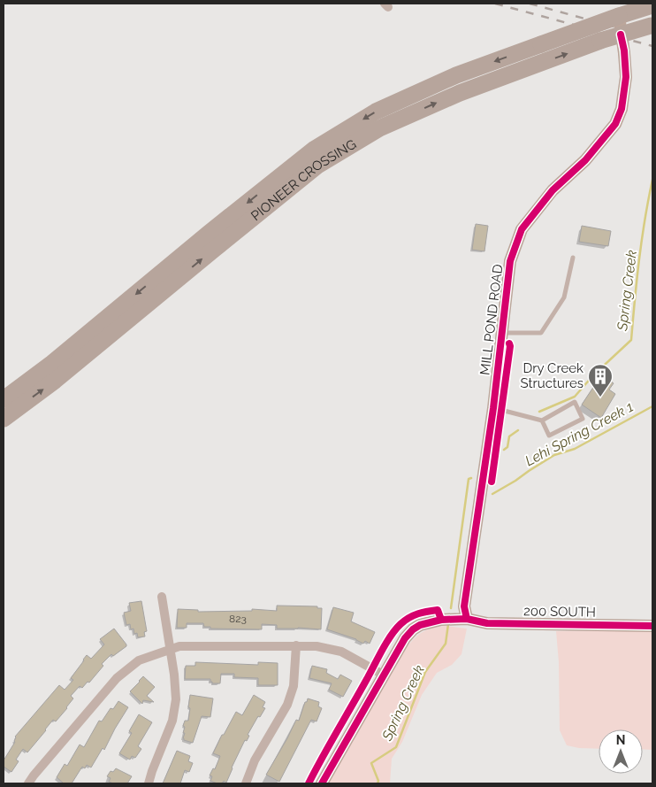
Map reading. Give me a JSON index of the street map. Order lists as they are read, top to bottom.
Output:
{
  "streets": {
    "highway": ["PIONEER CROSSING"],
    "street": ["MILL POND ROAD", "200 SOUTH"]
  },
  "crossings": [
    ["PIONEER CROSSING", "MILL POND ROAD"],
    ["MILL POND ROAD", "200 SOUTH"]
  ],
  "water": ["Spring Creek", "Lehi Spring Creek 1"],
  "places": {
    "building": ["Dry Creek Structures"]
  },
  "house_numbers": ["823"],
  "north": "top"
}
